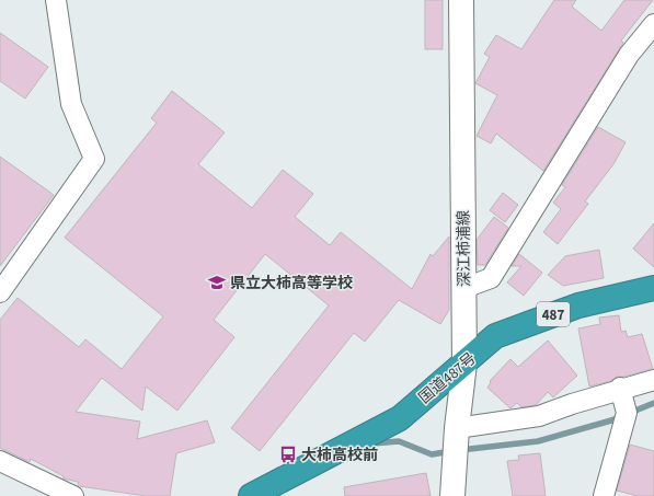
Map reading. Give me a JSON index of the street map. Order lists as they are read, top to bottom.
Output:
{
  "streets": {
    "highway": ["487", "国道487号"],
    "main road": ["深江柿浦線"]
  },
  "crossings": [
    ["深江柿浦線", "国道487号"]
  ],
  "places": {
    "school or university": ["県立大柿高等学校"],
    "bus stop": ["大柿高校前"]
  }
}
